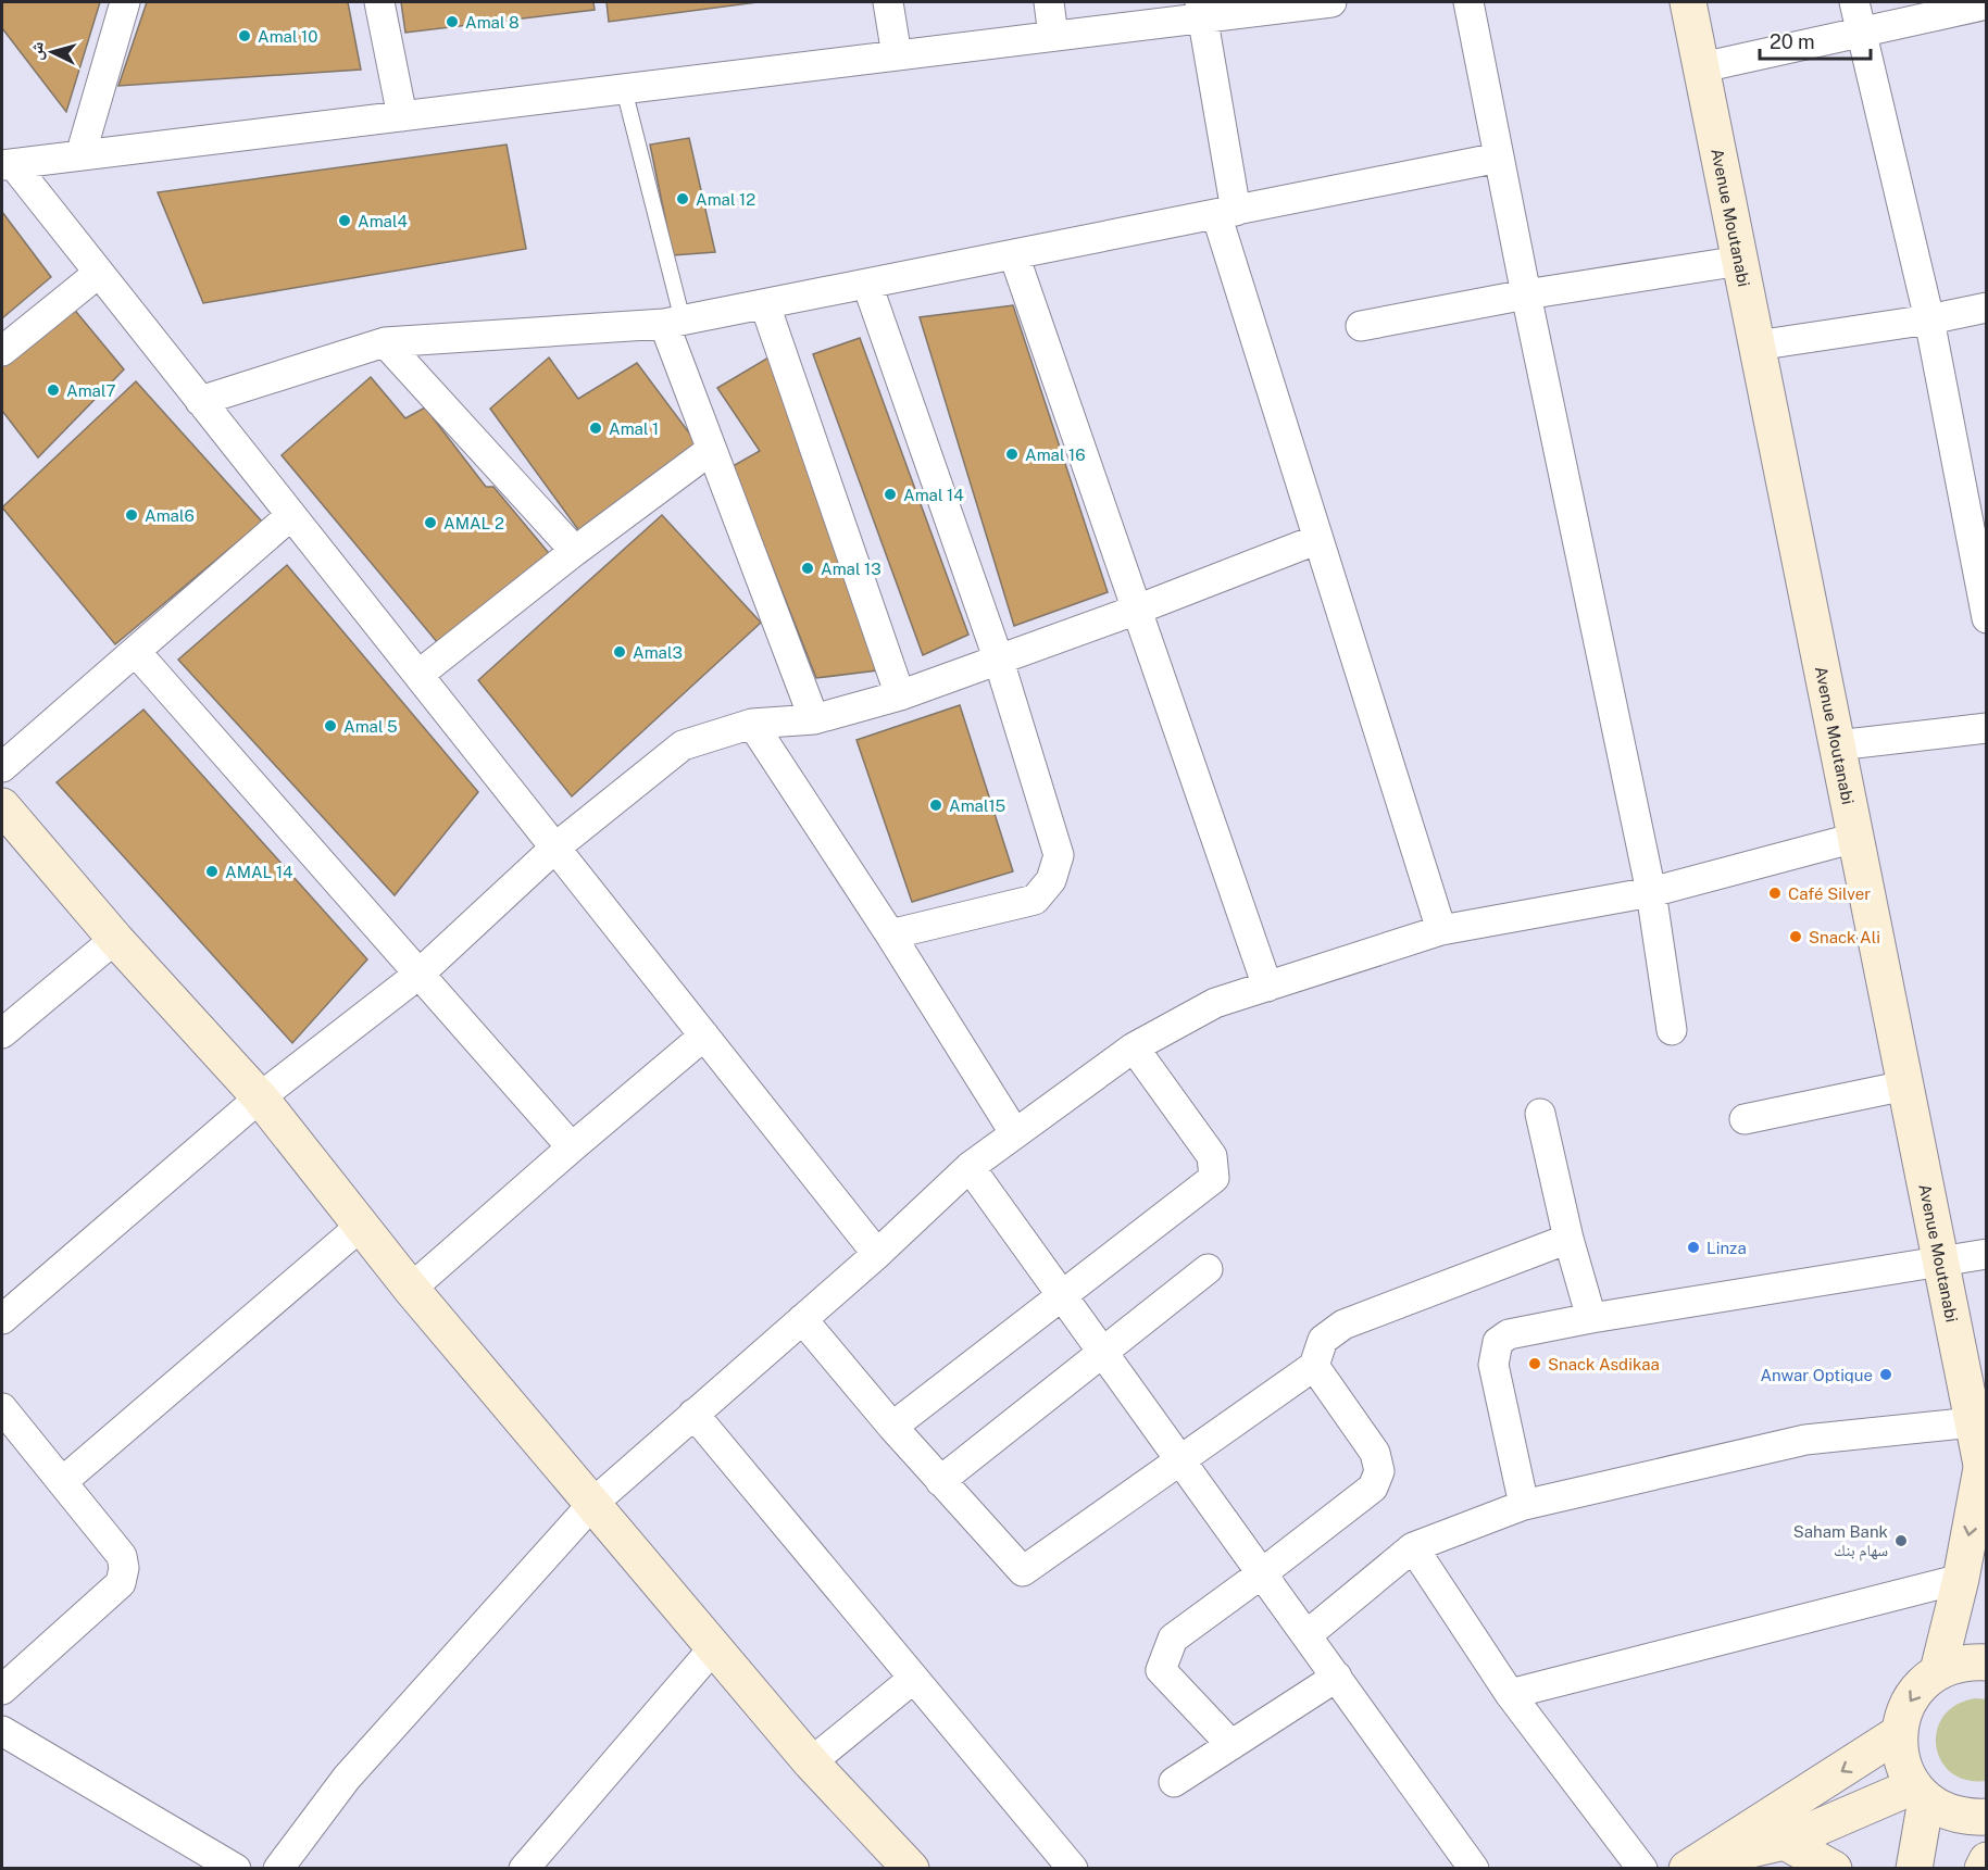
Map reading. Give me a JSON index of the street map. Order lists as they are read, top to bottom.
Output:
{
  "streets": {
    "street": ["Avenue Moutanabi"]
  },
  "places": [
    "Amal 8",
    "Amal 10",
    "Amal 12",
    "Amal4",
    "Amal7",
    "Amal 1",
    "Amal 16",
    "Amal 14",
    "Amal6",
    "AMAL 2",
    "Amal 13",
    "Amal3",
    "Amal 5",
    "Amal15",
    "AMAL 14",
    "Café Silver",
    "Snack Ali",
    "Linza",
    "Snack Asdikaa",
    "Anwar Optique",
    "Saham Bank سهام بنك"
  ],
  "scale_bar": "20 m",
  "north": "left"
}
